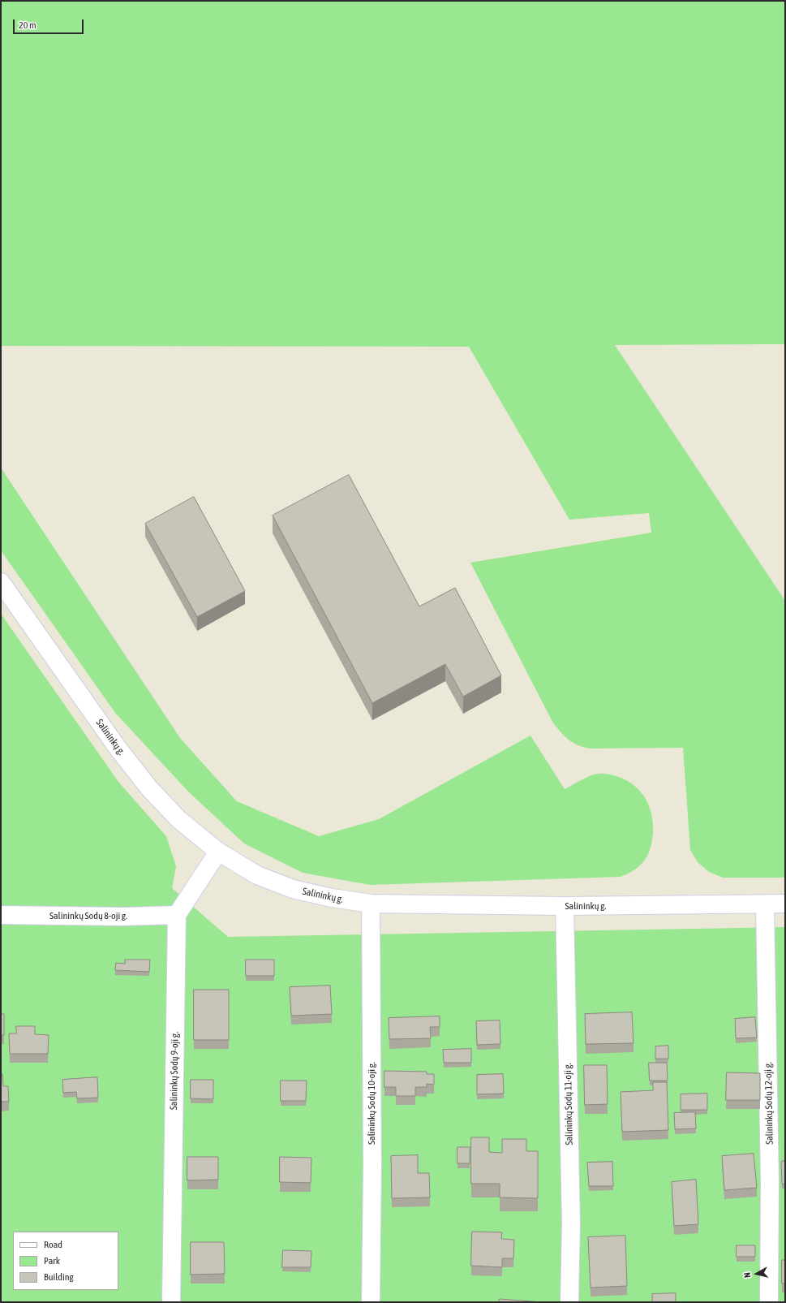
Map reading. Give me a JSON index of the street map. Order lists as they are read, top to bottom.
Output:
{
  "streets": {
    "street": [
      "Salininkų g.",
      "Salininkų Sodų 8-oji g.",
      "Salininkų Sodų 9-oji g.",
      "Salininkų Sodų 10-oji g.",
      "Salininkų Sodų 12-oji g.",
      "Salininkų Sodų 11-oji g."
    ]
  },
  "crossings": [
    ["Salininkų g.", "Salininkų Sodų 10-oji g."],
    ["Salininkų g.", "Salininkų Sodų 12-oji g."],
    ["Salininkų g.", "Salininkų Sodų 11-oji g."],
    ["Salininkų Sodų 8-oji g.", "Salininkų Sodų 9-oji g."]
  ],
  "legend": ["Road", "Park", "Building"],
  "scale_bar": "20 m",
  "north": "left"
}
